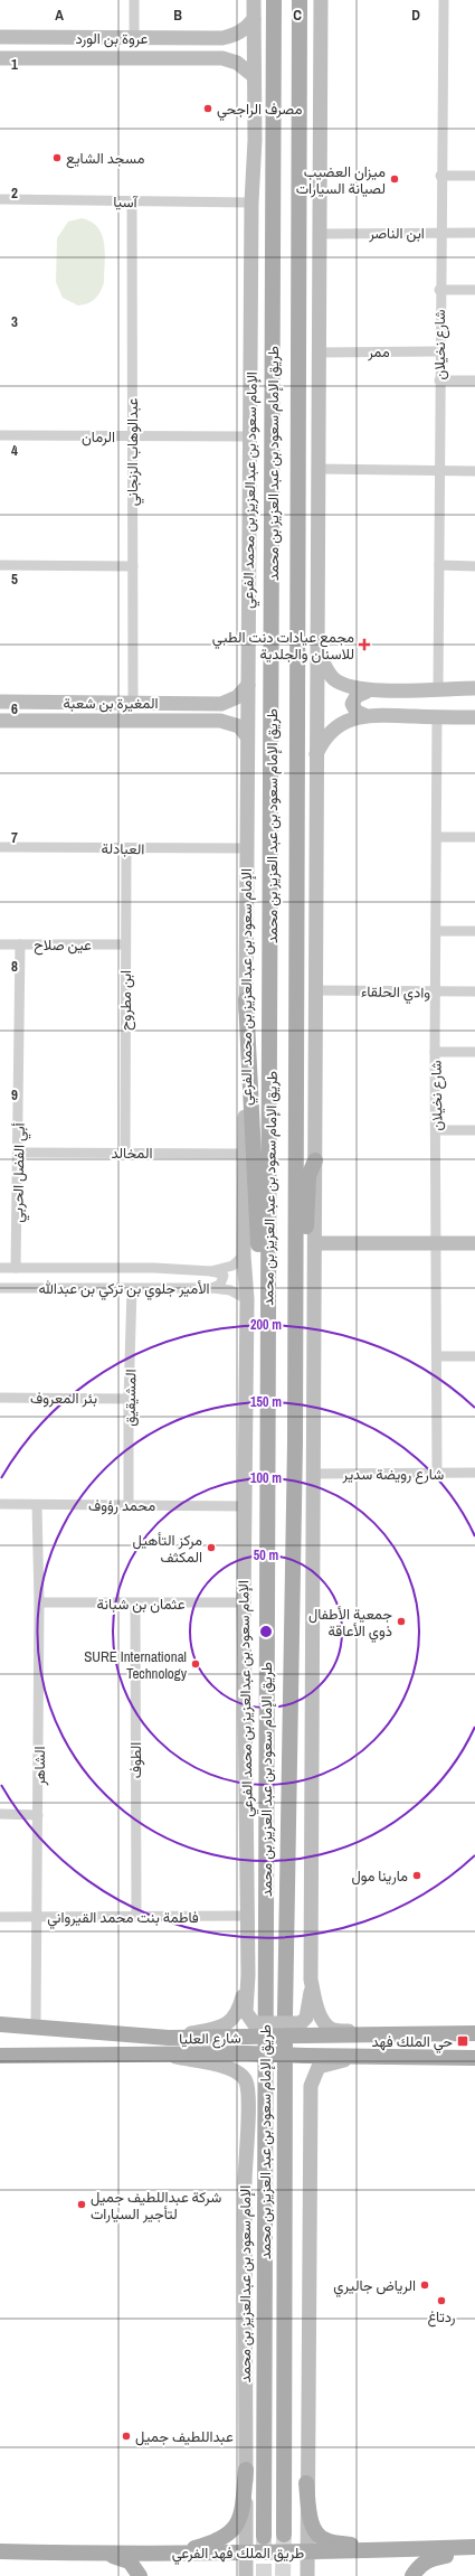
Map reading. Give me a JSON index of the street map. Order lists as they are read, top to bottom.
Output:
{
  "streets": {
    "main road": ["طريق الإمام سعود بن عبد العزيز بن محمد", "شارع العليا", "طريق الملك فهد الفرعي"],
    "street": [
      "عروة بن الورد",
      "آسيا",
      "ابن الناصر",
      "شارع نخيلان",
      "ممر",
      "الرمان",
      "عبدالوهاب الزنجاني",
      "الإمام سعود بن عبدالعزيز بن محمد الفرعي",
      "المغيرة بن شعبة",
      "العبادلة",
      "عين صلاح",
      "وادي الحلقاء",
      "ابن مطروح",
      "المخالد",
      "أبي الفضل الحربي",
      "الأمير جلوي بن تركي بن عبدالله",
      "بئر المعروف",
      "المشيقيق",
      "شارع رويضة سدير",
      "محمد رؤوف",
      "عثمان بن شبانة",
      "الطوف",
      "الشاهر",
      "فاطمة بنت محمد القيرواني",
      "الإمام سعود بن عبدالعزيز بن محمد"
    ]
  },
  "crossings": [
    ["آسيا", "عبدالوهاب الزنجاني"],
    ["آسيا", "الإمام سعود بن عبدالعزيز بن محمد الفرعي"],
    ["ابن الناصر", "شارع نخيلان"],
    ["شارع نخيلان", "ممر"],
    ["شارع نخيلان", "وادي الحلقاء"],
    ["شارع نخيلان", "شارع رويضة سدير"],
    ["الرمان", "عبدالوهاب الزنجاني"],
    ["الرمان", "الإمام سعود بن عبدالعزيز بن محمد الفرعي"],
    ["عبدالوهاب الزنجاني", "المغيرة بن شعبة"],
    ["الإمام سعود بن عبدالعزيز بن محمد الفرعي", "العبادلة"],
    ["الإمام سعود بن عبدالعزيز بن محمد الفرعي", "المخالد"],
    ["الإمام سعود بن عبدالعزيز بن محمد الفرعي", "الأمير جلوي بن تركي بن عبدالله"],
    ["الإمام سعود بن عبدالعزيز بن محمد الفرعي", "محمد رؤوف"],
    ["الإمام سعود بن عبدالعزيز بن محمد الفرعي", "عثمان بن شبانة"],
    ["الإمام سعود بن عبدالعزيز بن محمد الفرعي", "فاطمة بنت محمد القيرواني"],
    ["العبادلة", "ابن مطروح"],
    ["عين صلاح", "ابن مطروح"],
    ["عين صلاح", "أبي الفضل الحربي"],
    ["ابن مطروح", "المخالد"],
    ["المخالد", "أبي الفضل الحربي"],
    ["أبي الفضل الحربي", "الأمير جلوي بن تركي بن عبدالله"],
    ["الأمير جلوي بن تركي بن عبدالله", "المشيقيق"],
    ["بئر المعروف", "المشيقيق"],
    ["المشيقيق", "محمد رؤوف"],
    ["محمد رؤوف", "الشاهر"],
    ["عثمان بن شبانة", "الطوف"],
    ["عثمان بن شبانة", "الشاهر"],
    ["الطوف", "فاطمة بنت محمد القيرواني"],
    ["الشاهر", "فاطمة بنت محمد القيرواني"],
    ["الشاهر", "شارع العليا"],
    ["شارع العليا", "الإمام سعود بن عبدالعزيز بن محمد"],
    ["الإمام سعود بن عبدالعزيز بن محمد", "طريق الملك فهد الفرعي"]
  ],
  "places": {
    "other": [
      "مصرف الراجحي",
      "مسجد الشايع",
      "ميزان العضيب لصيانة السيارات",
      "مركز التأهيل المكثف",
      "جمعية الأطفال ذوي الأعاقة",
      "SURE International Technology",
      "مارينا مول",
      "شركة عبداللطيف جميل لتأجير السيارات",
      "الرياض جاليري",
      "ردتاغ",
      "عبداللطيف جميل"
    ],
    "health": ["مجمع عيادات دنت الطبي للاسنان والجلدية"],
    "transit": ["حي الملك فهد"]
  },
  "grid": {
    "columns": [
      "A",
      "B",
      "C",
      "D"
    ],
    "rows": [
      "1",
      "2",
      "3",
      "4",
      "5",
      "6",
      "7",
      "8",
      "9"
    ]
  },
  "rings": [
    "200 m",
    "150 m",
    "100 m",
    "50 m"
  ]
}
